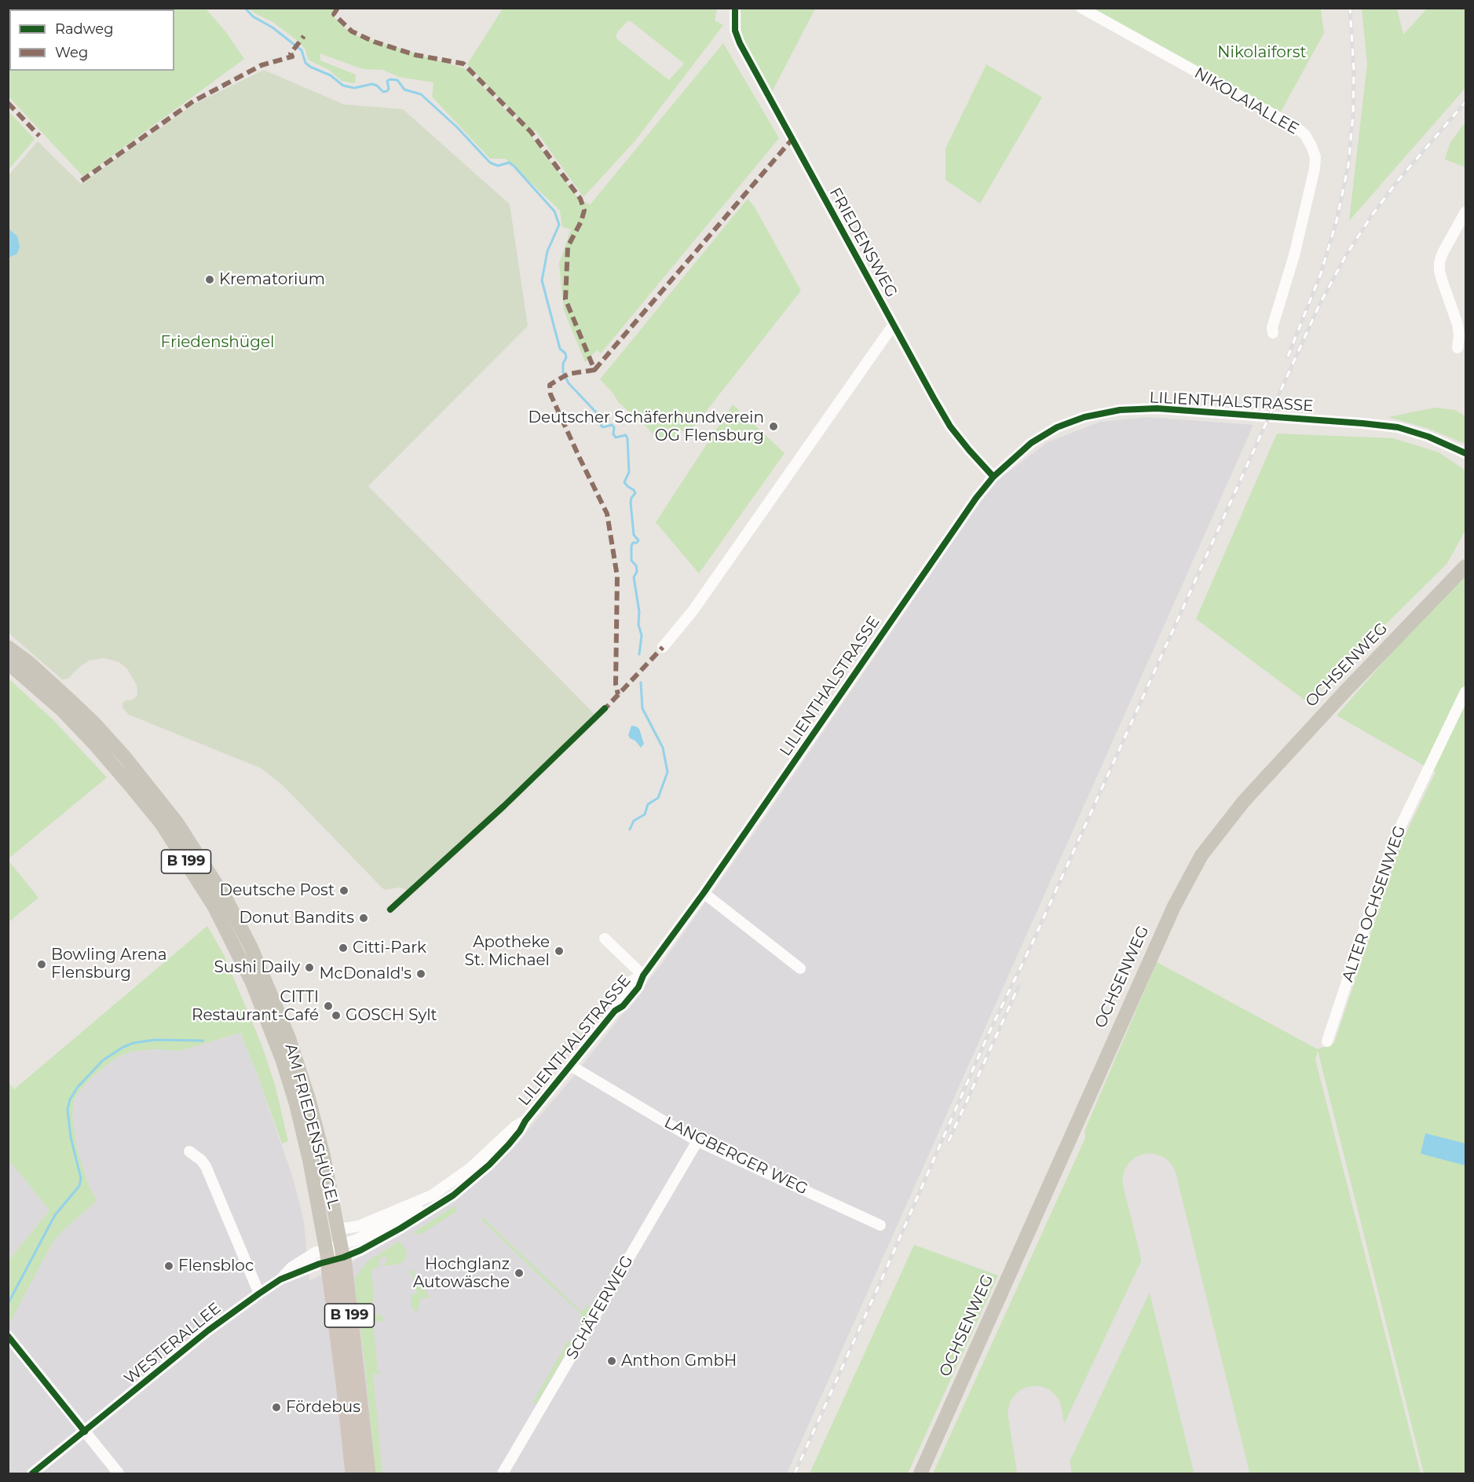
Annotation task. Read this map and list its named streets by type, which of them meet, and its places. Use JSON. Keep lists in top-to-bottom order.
{
  "streets": {
    "highway": ["B 199", "AM FRIEDENSHÜGEL"],
    "main road": ["OCHSENWEG"],
    "street": [
      "NIKOLAIALLEE",
      "FRIEDENSWEG",
      "LILIENTHALSTRASSE",
      "ALTER OCHSENWEG",
      "LANGBERGER WEG",
      "SCHÄFERWEG",
      "WESTERALLEE"
    ]
  },
  "crossings": [
    ["FRIEDENSWEG", "LILIENTHALSTRASSE"],
    ["LILIENTHALSTRASSE", "AM FRIEDENSHÜGEL"],
    ["LILIENTHALSTRASSE", "LANGBERGER WEG"],
    ["LILIENTHALSTRASSE", "WESTERALLEE"],
    ["AM FRIEDENSHÜGEL", "WESTERALLEE"],
    ["LANGBERGER WEG", "SCHÄFERWEG"]
  ],
  "parks": ["Nikolaiforst", "Friedenshügel"],
  "places": [
    "Krematorium",
    "Deutscher Schäferhundverein OG Flensburg",
    "Deutsche Post",
    "Donut Bandits",
    "Citti-Park",
    "Apotheke St. Michael",
    "Bowling Arena Flensburg",
    "Sushi Daily",
    "McDonald's",
    "CITTI Restaurant-Café",
    "GOSCH Sylt",
    "Flensbloc",
    "Hochglanz Autowäsche",
    "Anthon GmbH",
    "Fördebus"
  ],
  "legend": ["Radweg", "Weg"]
}
